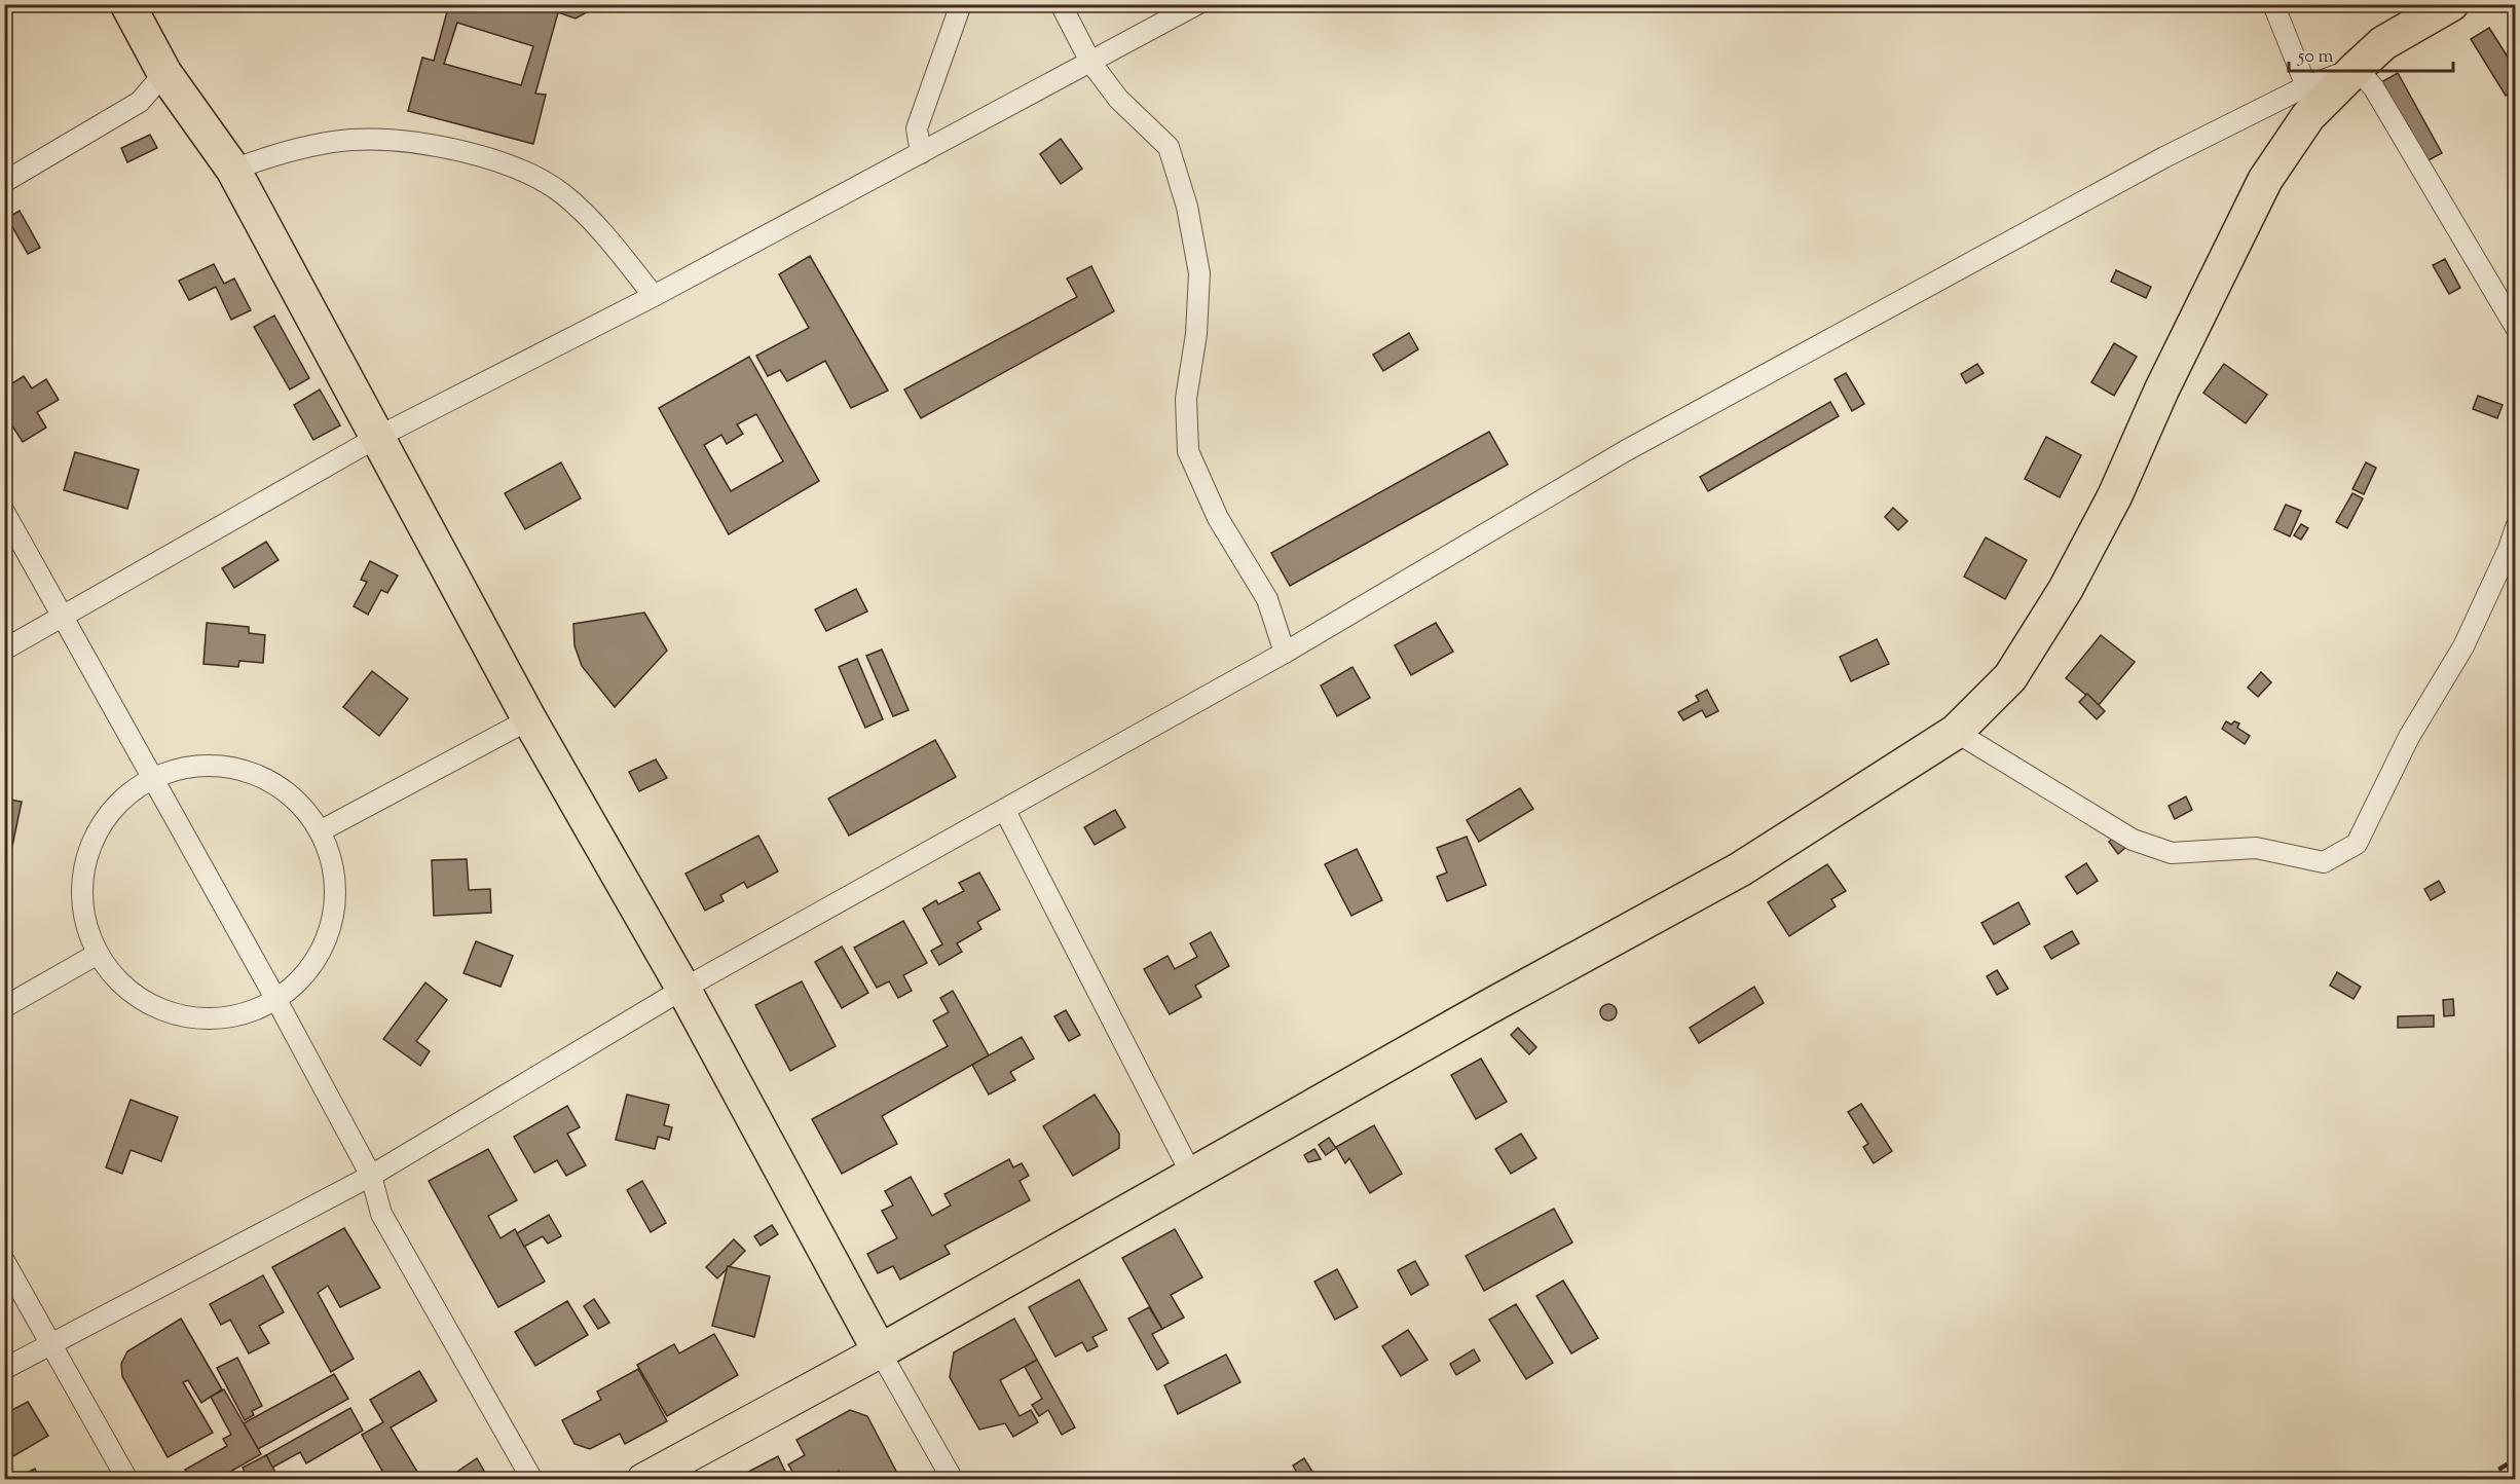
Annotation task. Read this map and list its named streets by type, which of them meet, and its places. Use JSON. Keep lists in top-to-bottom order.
{
  "scale_bar": "50 m"
}
